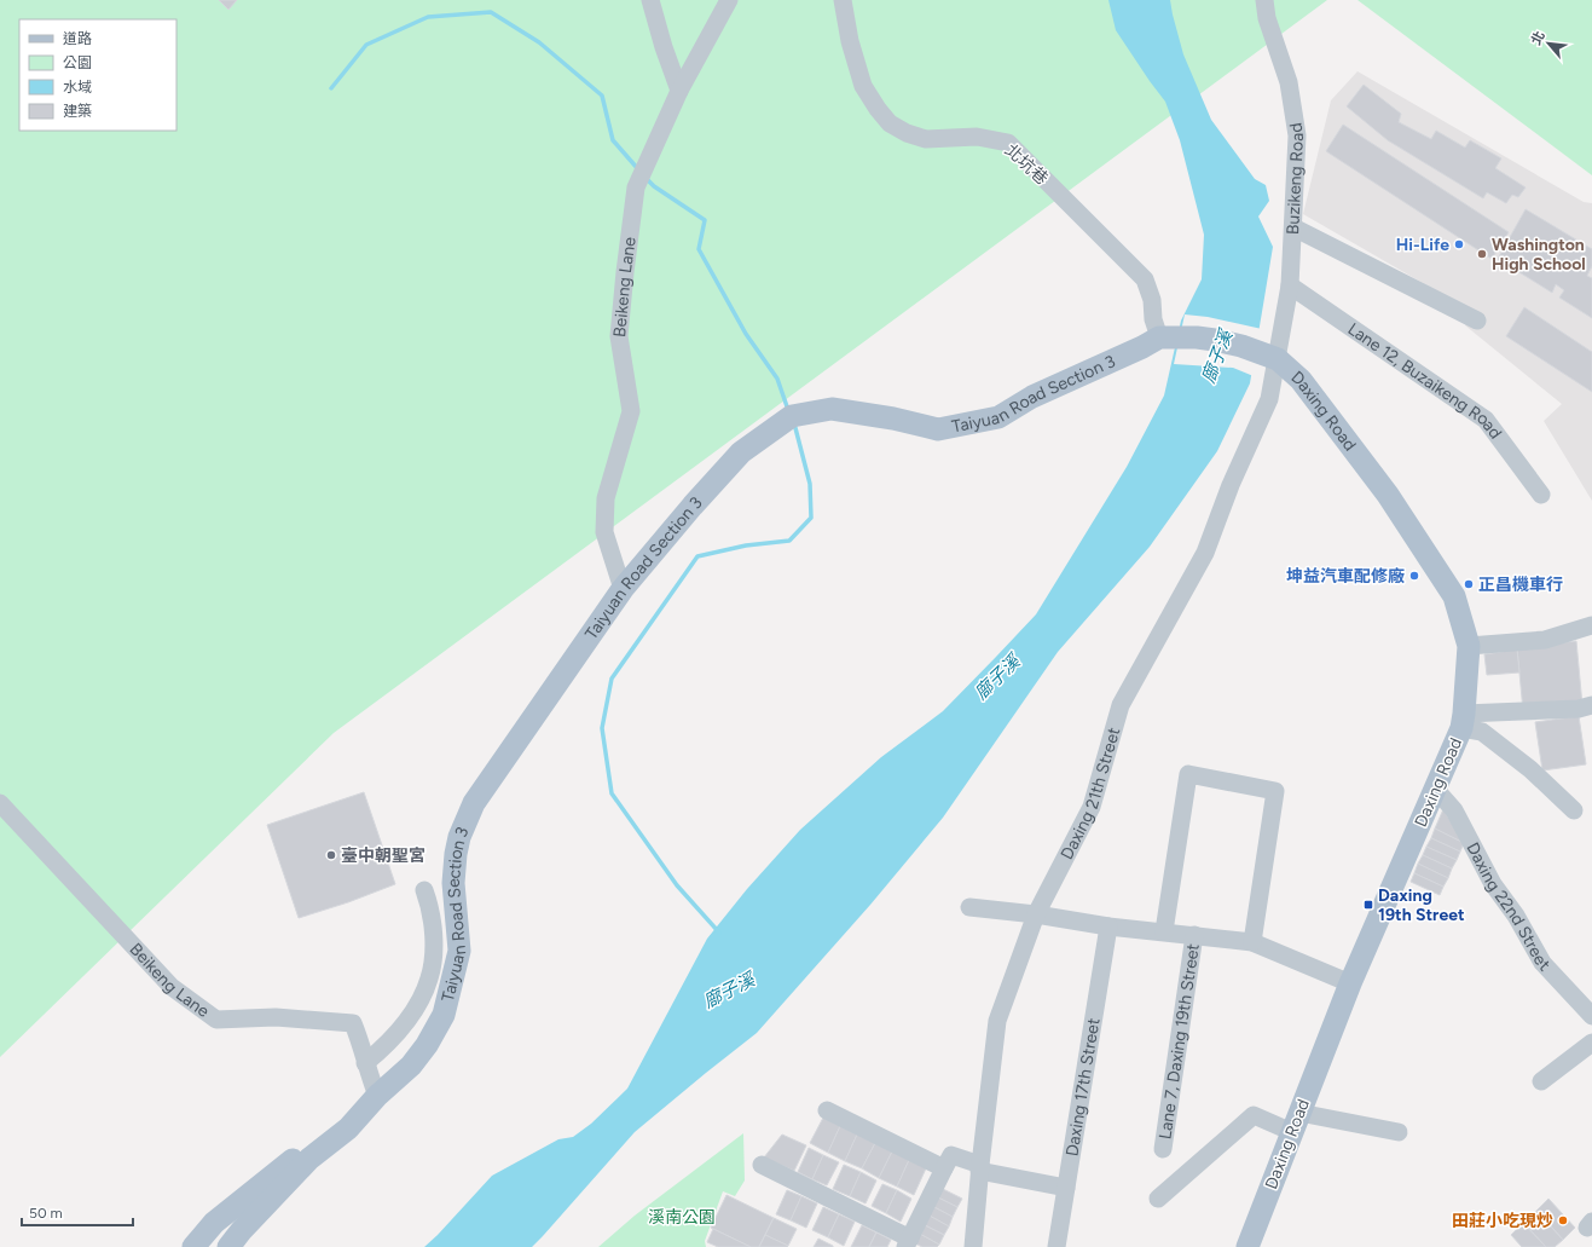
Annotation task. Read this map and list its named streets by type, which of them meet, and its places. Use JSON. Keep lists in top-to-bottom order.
{
  "streets": {
    "main road": ["Taiyuan Road Section 3", "Daxing Road"],
    "street": [
      "北坑巷",
      "Buzikeng Road",
      "Beikeng Lane",
      "Lane 12, Buzaikeng Road",
      "Daxing 21th Street",
      "Daxing 22nd Street",
      "Lane 7, Daxing 19th Street",
      "Daxing 17th Street"
    ]
  },
  "crossings": [
    ["北坑巷", "Taiyuan Road Section 3"],
    ["北坑巷", "Daxing Road"],
    ["Buzikeng Road", "Lane 12, Buzaikeng Road"],
    ["Buzikeng Road", "Daxing Road"],
    ["Buzikeng Road", "Daxing 21th Street"],
    ["Beikeng Lane", "Taiyuan Road Section 3"],
    ["Taiyuan Road Section 3", "Daxing Road"],
    ["Daxing Road", "Daxing 21th Street"],
    ["Daxing Road", "Daxing 22nd Street"]
  ],
  "water": ["廍子溪"],
  "parks": ["溪南公園"],
  "places": {
    "other": [
      "Hi-Life",
      "Washington High School",
      "坤益汽車配修廠",
      "正昌機車行",
      "臺中朝聖宮",
      "田莊小吃現炒"
    ],
    "transit": ["Daxing 19th Street"]
  },
  "legend": [
    "道路",
    "公園",
    "水域",
    "建築"
  ],
  "scale_bar": "50 m",
  "north": "top left"
}
